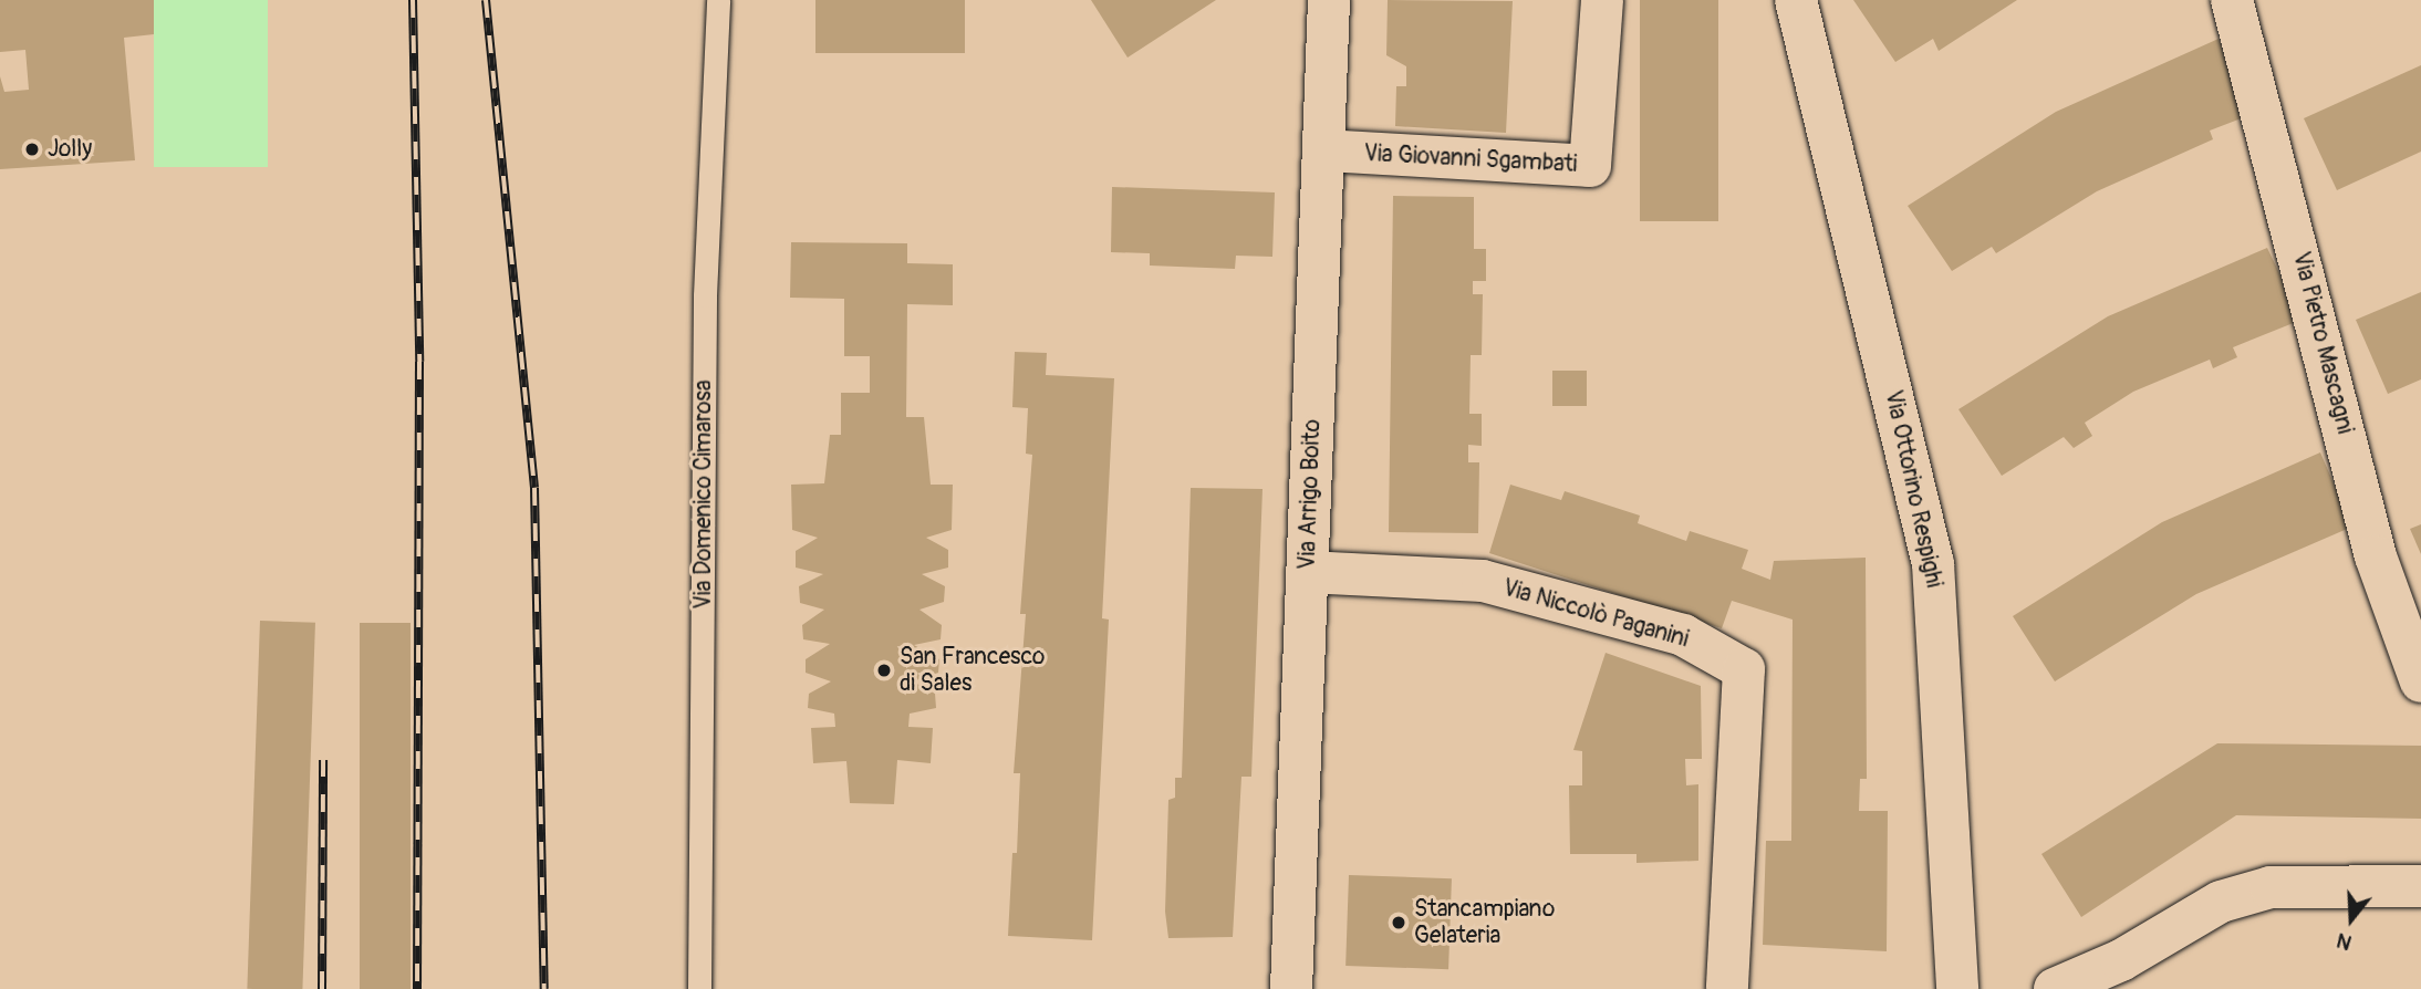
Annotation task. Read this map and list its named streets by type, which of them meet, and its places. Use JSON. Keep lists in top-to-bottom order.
{
  "streets": {
    "street": [
      "Via Giovanni Sgambati",
      "Via Pietro Mascagni",
      "Via Ottorino Respighi",
      "Via Arrigo Boito",
      "Via Niccolò Paganini"
    ],
    "lane": ["Via Domenico Cimarosa"]
  },
  "crossings": [
    ["Via Giovanni Sgambati", "Via Arrigo Boito"],
    ["Via Arrigo Boito", "Via Niccolò Paganini"]
  ],
  "places": ["Jolly", "San Francesco di Sales", "Stancampiano Gelateria"],
  "north": "bottom"
}
